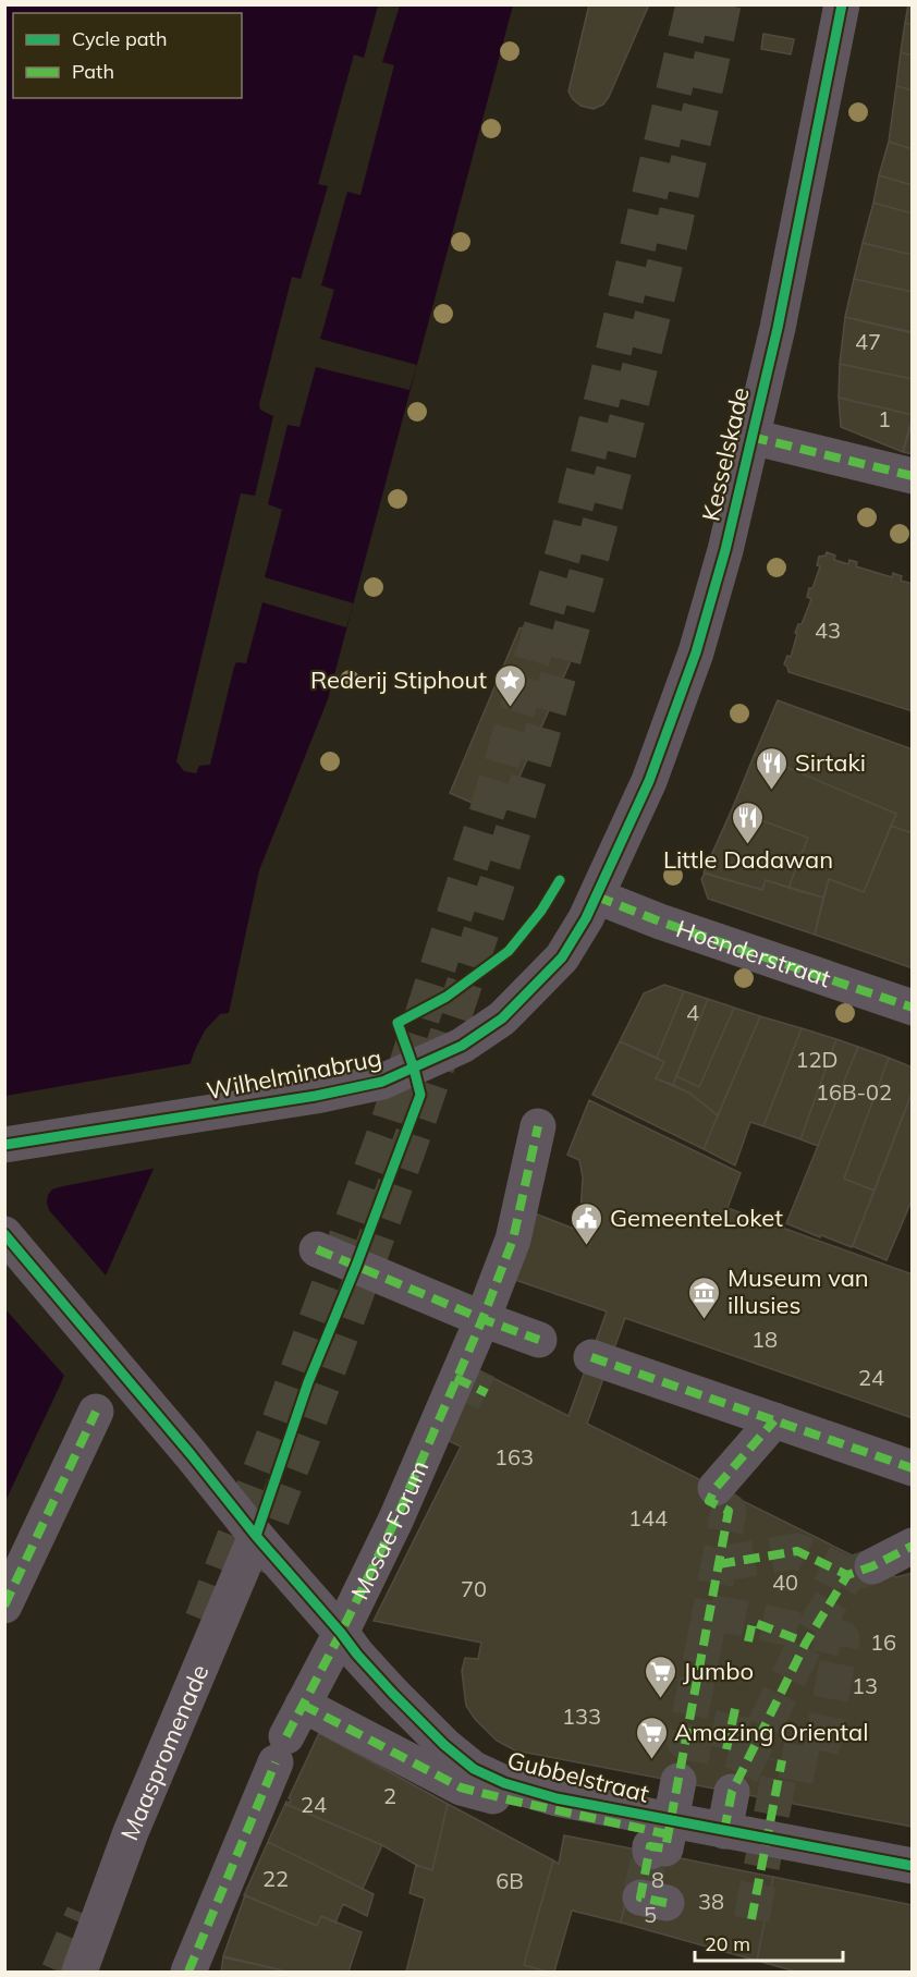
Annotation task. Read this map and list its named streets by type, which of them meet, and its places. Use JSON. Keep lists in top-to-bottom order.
{
  "streets": {
    "street": [
      "Kesselskade",
      "Hoenderstraat",
      "Wilhelminabrug",
      "Mosae Forum",
      "Maaspromenade",
      "Gubbelstraat"
    ]
  },
  "crossings": [
    ["Kesselskade", "Hoenderstraat"],
    ["Kesselskade", "Wilhelminabrug"],
    ["Hoenderstraat", "Wilhelminabrug"],
    ["Mosae Forum", "Gubbelstraat"],
    ["Maaspromenade", "Gubbelstraat"]
  ],
  "places": {
    "place": ["Rederij Stiphout"],
    "restaurant": ["Sirtaki", "Little Dadawan"],
    "public building": ["GemeenteLoket"],
    "museum": ["Museum van illusies"],
    "supermarket": ["Jumbo", "Amazing Oriental"]
  },
  "house_numbers": [
    "47",
    "1",
    "43",
    "4",
    "12D",
    "16B-02",
    "18",
    "24",
    "163",
    "144",
    "40",
    "70",
    "16",
    "13",
    "133",
    "2",
    "24",
    "22",
    "8",
    "6B",
    "38",
    "5"
  ],
  "legend": ["Cycle path", "Path"],
  "scale_bar": "20 m"
}
